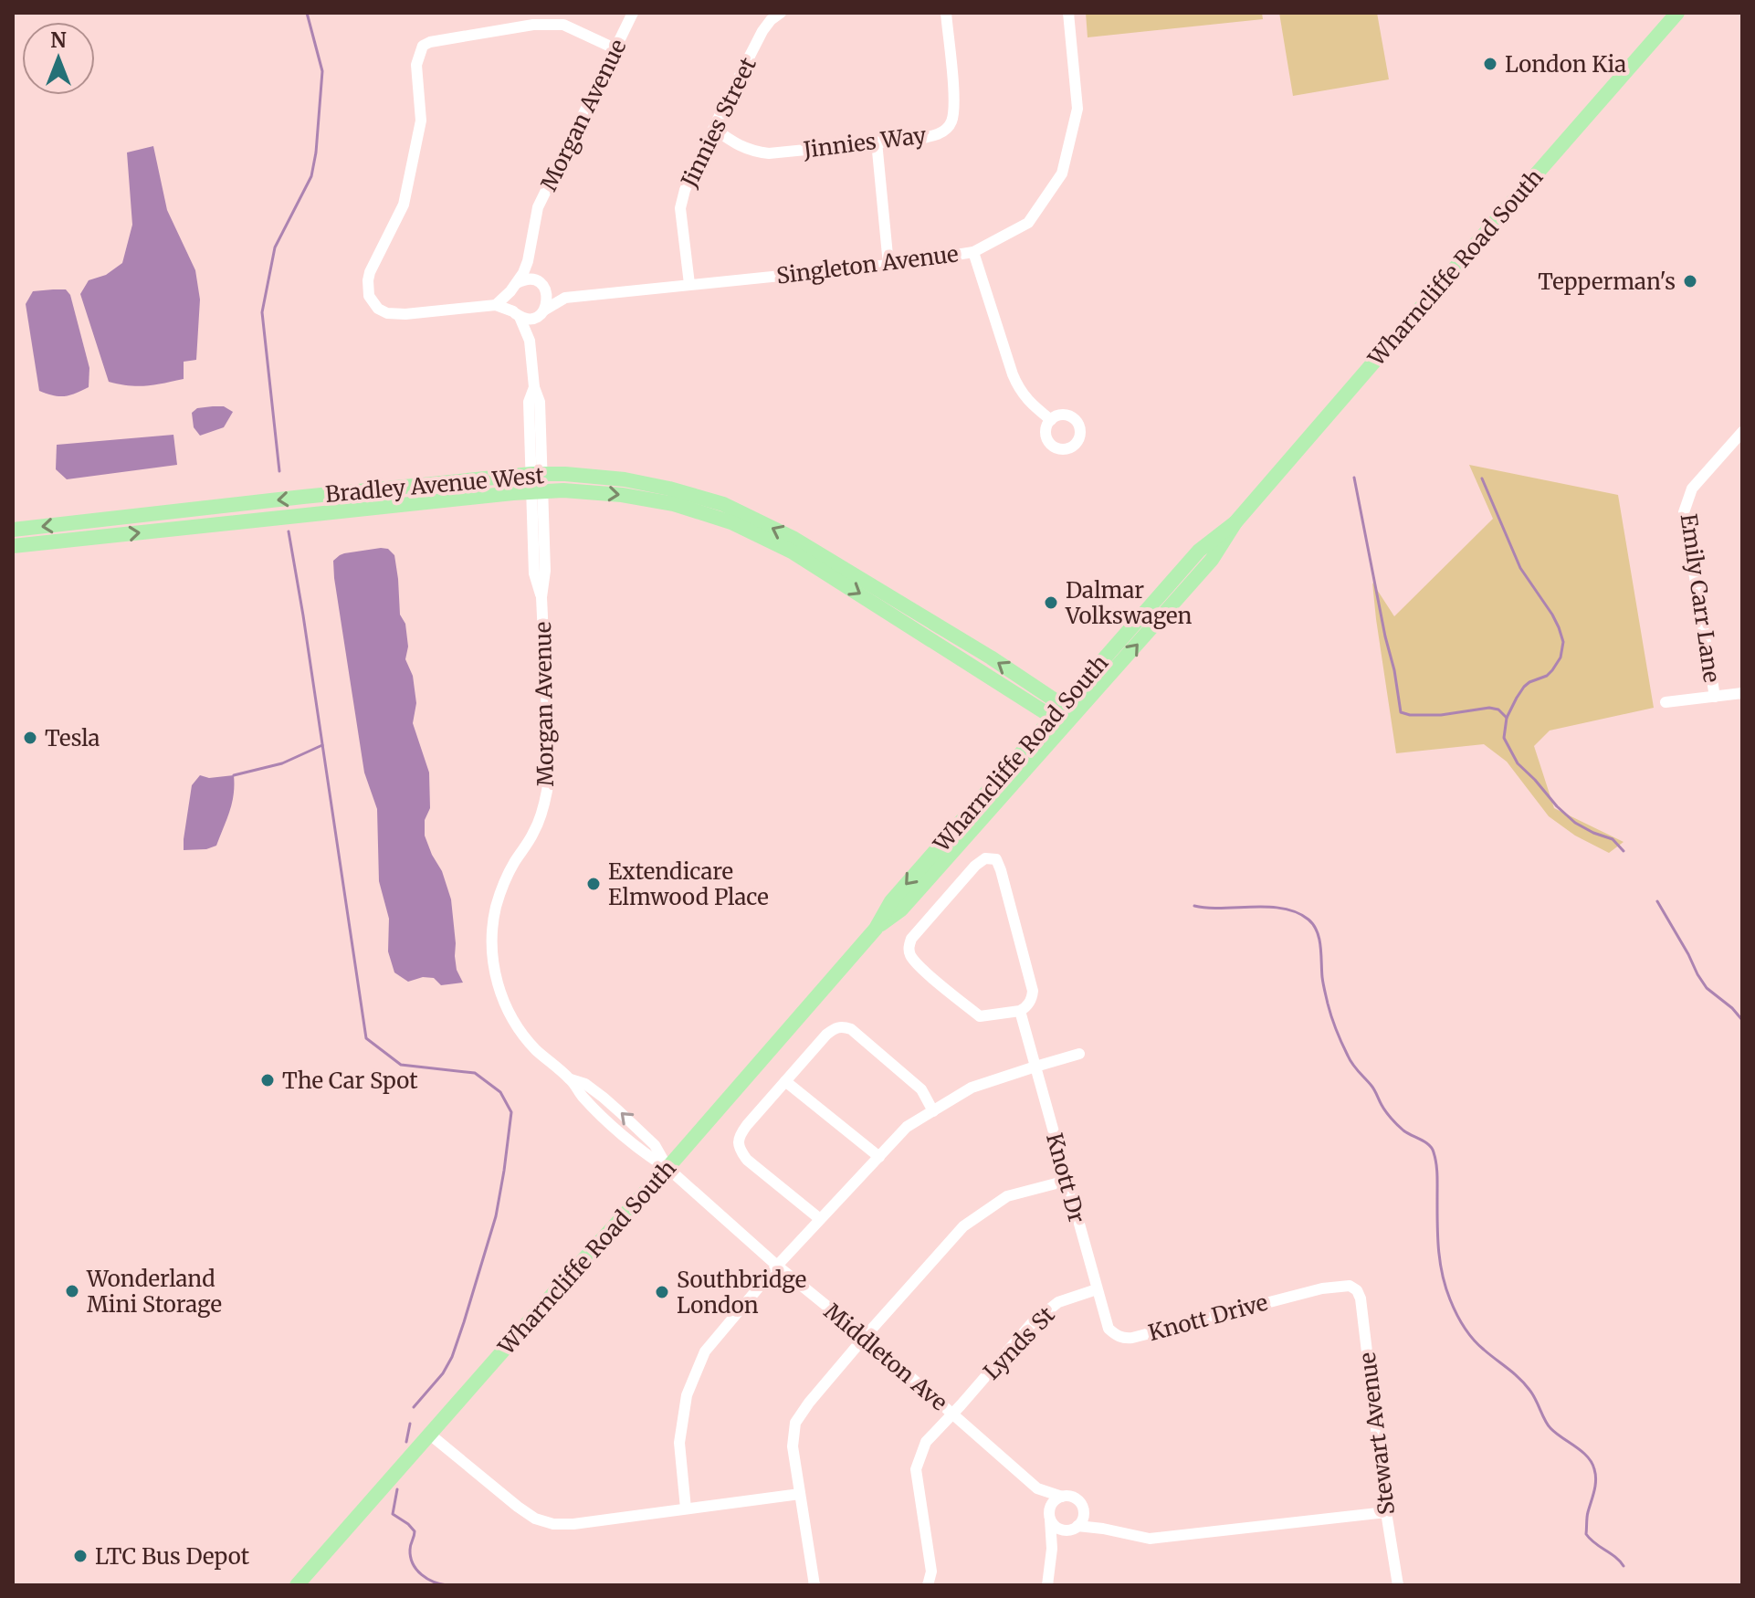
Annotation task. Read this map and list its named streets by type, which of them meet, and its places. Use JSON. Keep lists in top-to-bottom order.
{
  "streets": {
    "main road": ["Wharncliffe Road South", "Bradley Avenue West"],
    "street": [
      "Morgan Avenue",
      "Jinnies Street",
      "Jinnies Way",
      "Singleton Avenue",
      "Emily Carr Lane",
      "Knott Dr",
      "Knott Drive",
      "Lynds St",
      "Middleton Ave",
      "Stewart Avenue"
    ]
  },
  "crossings": [
    ["Morgan Avenue", "Singleton Avenue"],
    ["Morgan Avenue", "Wharncliffe Road South"],
    ["Morgan Avenue", "Bradley Avenue West"],
    ["Morgan Avenue", "Middleton Ave"],
    ["Jinnies Street", "Jinnies Way"],
    ["Jinnies Street", "Singleton Avenue"],
    ["Wharncliffe Road South", "Bradley Avenue West"],
    ["Wharncliffe Road South", "Middleton Ave"],
    ["Knott Dr", "Knott Drive"],
    ["Knott Dr", "Lynds St"],
    ["Knott Drive", "Lynds St"],
    ["Knott Drive", "Stewart Avenue"],
    ["Lynds St", "Middleton Ave"]
  ],
  "places": [
    "London Kia",
    "Tepperman's",
    "Dalmar Volkswagen",
    "Tesla",
    "Extendicare Elmwood Place",
    "The Car Spot",
    "Wonderland Mini Storage",
    "Southbridge London",
    "LTC Bus Depot"
  ],
  "north": "top"
}
